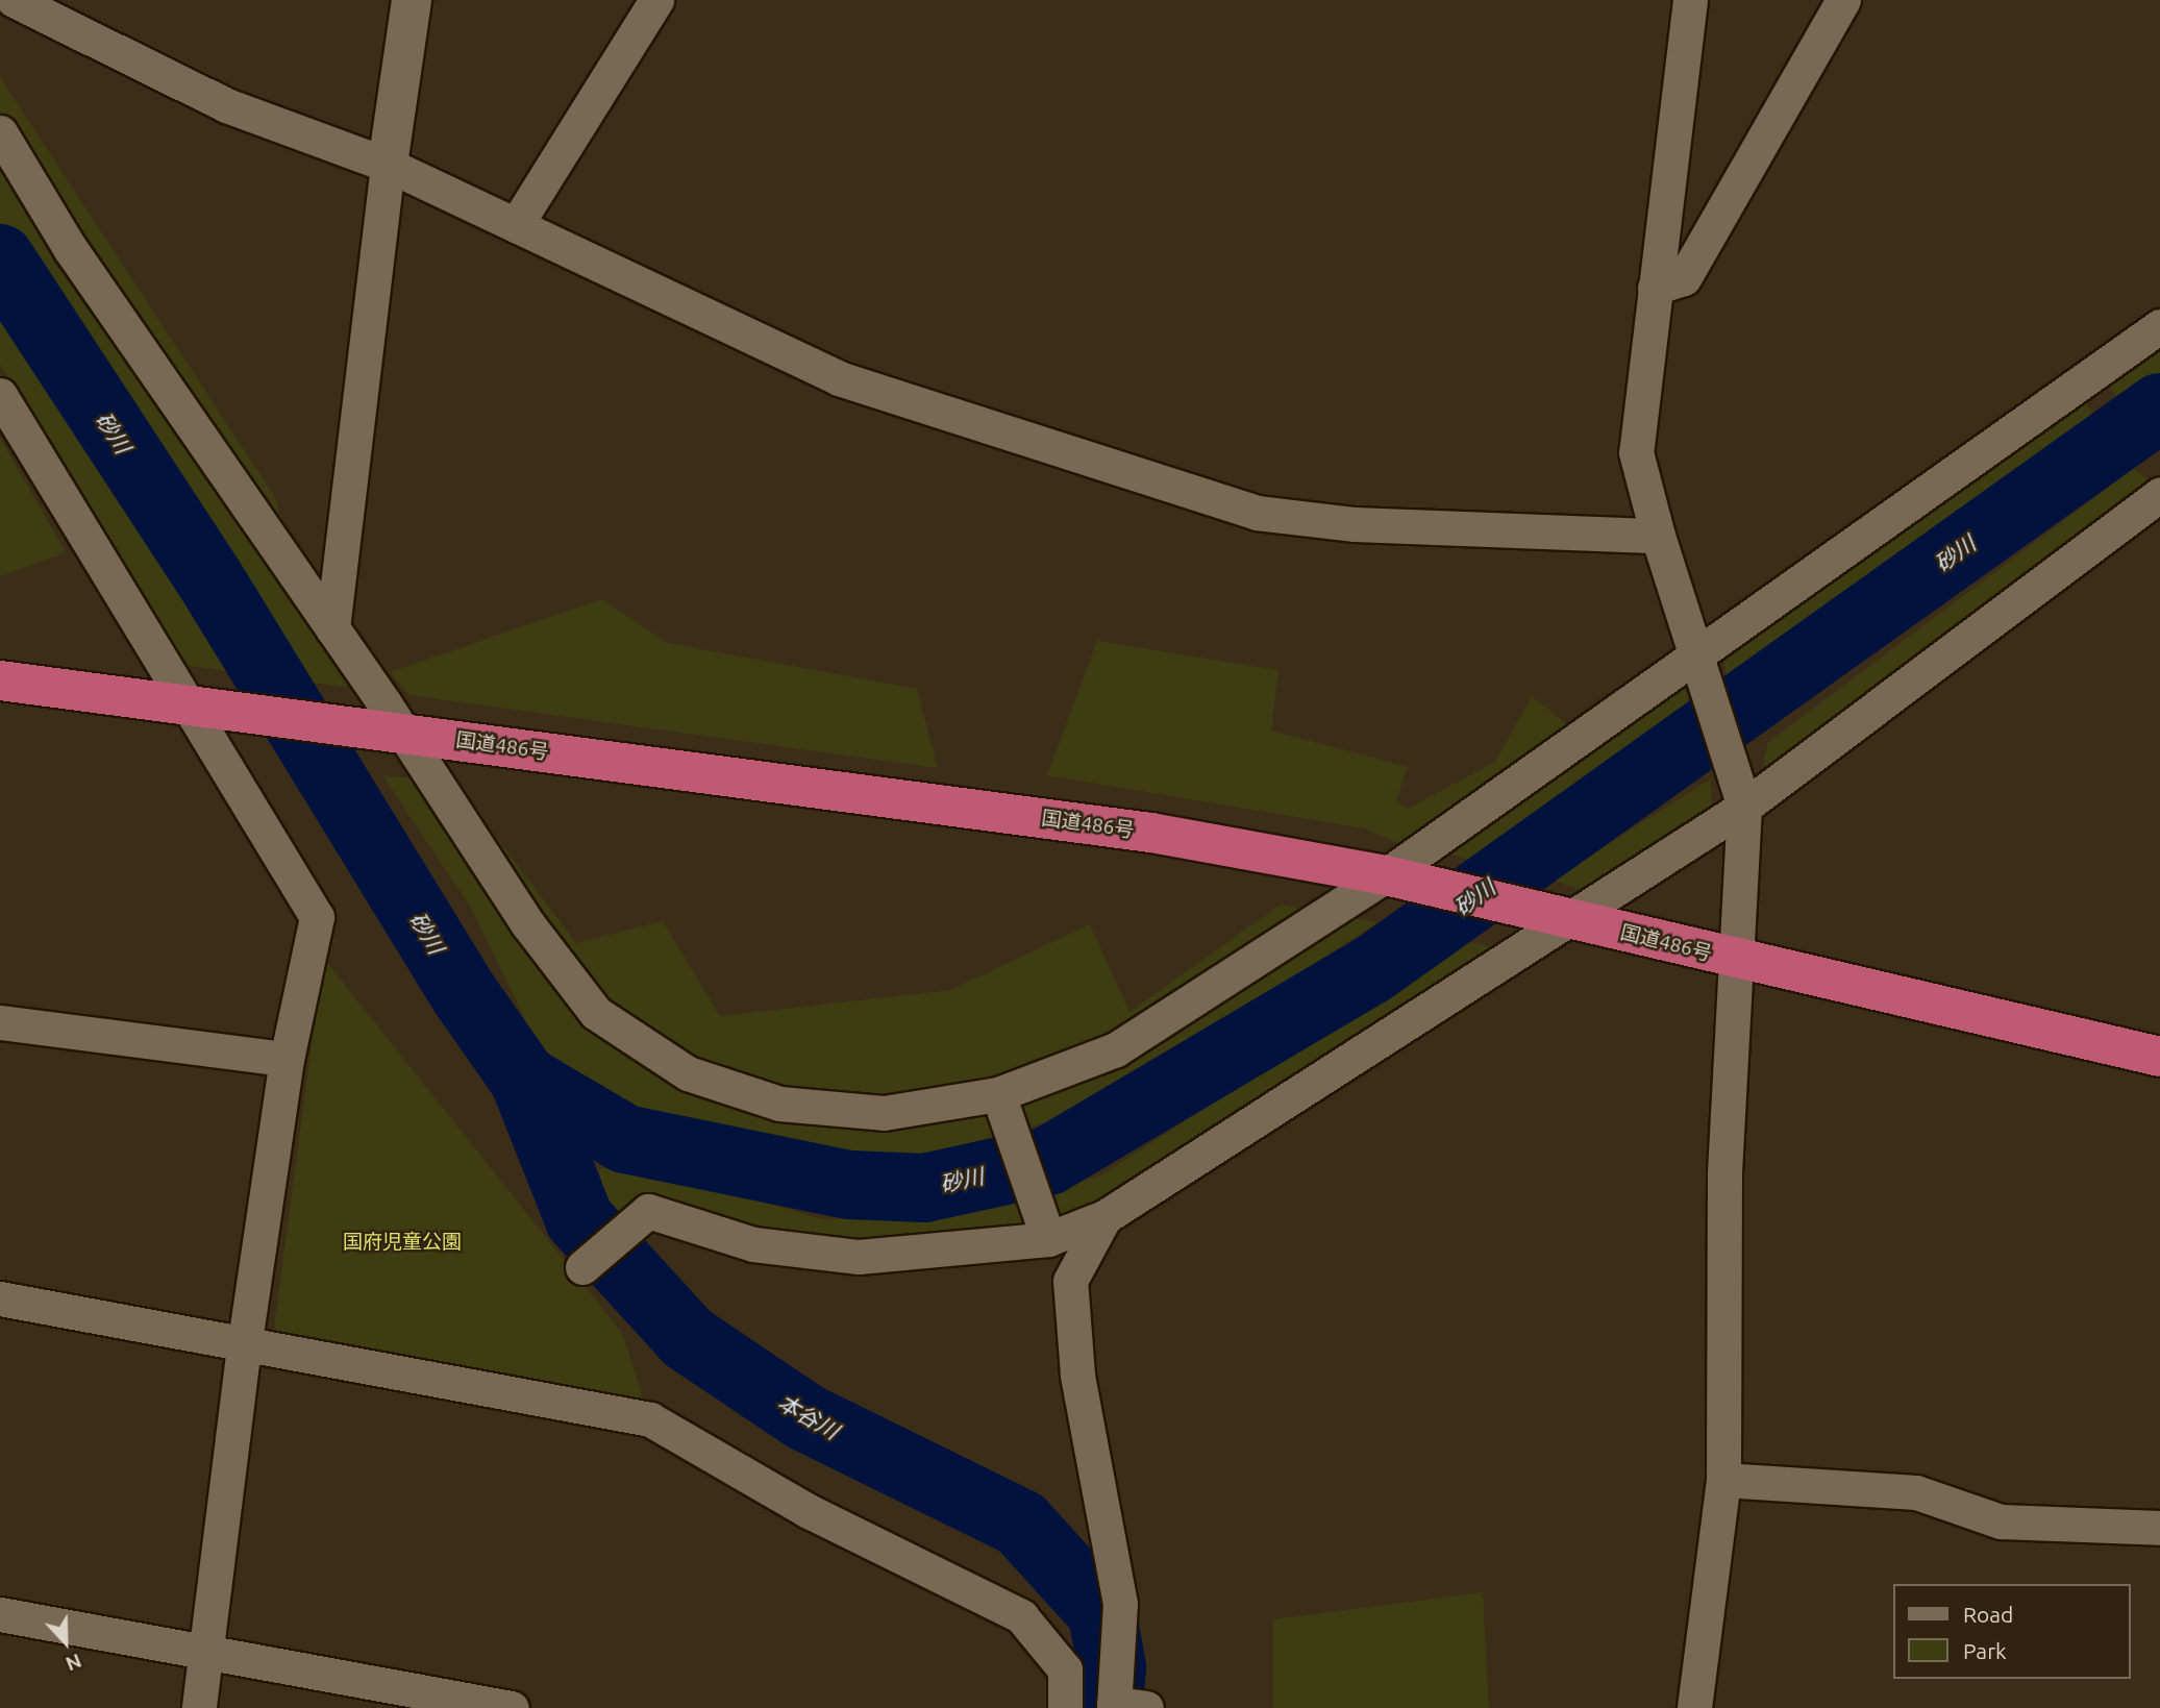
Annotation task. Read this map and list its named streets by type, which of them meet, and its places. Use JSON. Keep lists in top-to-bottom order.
{
  "streets": {
    "highway": ["国道486号"]
  },
  "water": ["砂川", "本谷川"],
  "parks": ["国府児童公園"],
  "legend": ["Road", "Park"],
  "north": "bottom"
}
